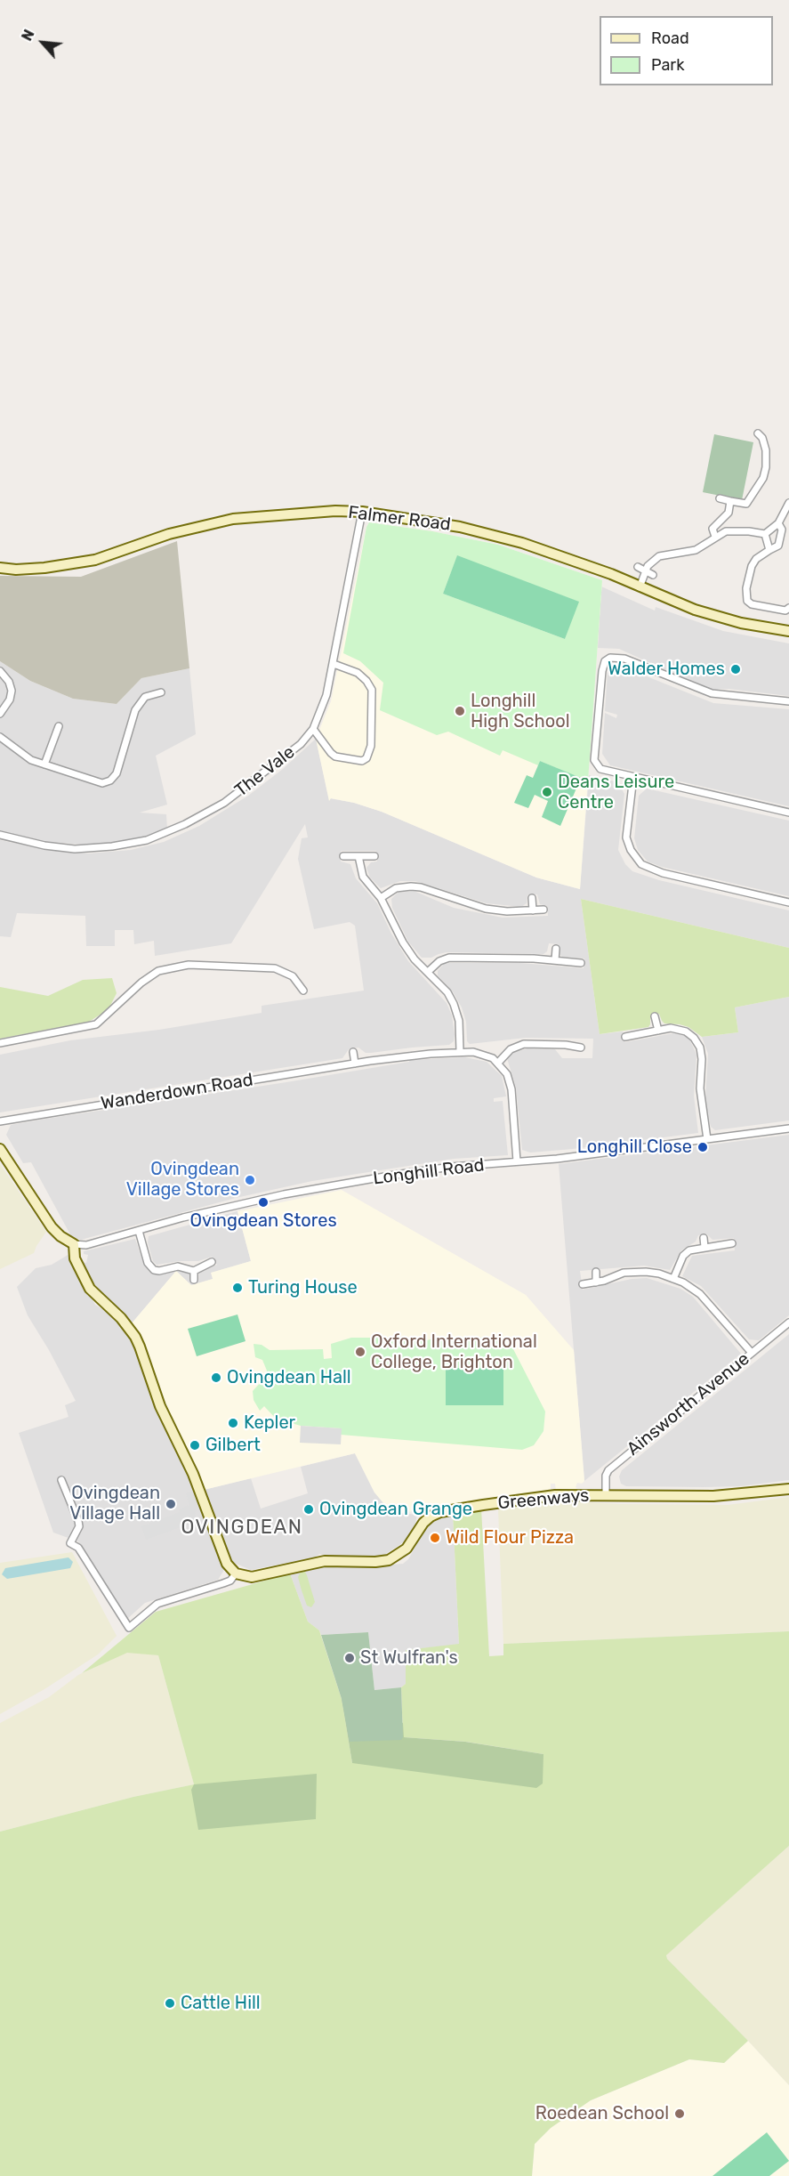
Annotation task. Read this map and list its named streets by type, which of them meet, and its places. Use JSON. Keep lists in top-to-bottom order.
{
  "streets": {
    "street": [
      "Falmer Road",
      "The Vale",
      "Wanderdown Road",
      "Longhill Road",
      "Ainsworth Avenue",
      "Greenways"
    ]
  },
  "crossings": [
    ["Falmer Road", "The Vale"],
    ["Ainsworth Avenue", "Greenways"]
  ],
  "districts": ["OVINGDEAN"],
  "places": [
    "Walder Homes",
    "Longhill High School",
    "Deans Leisure Centre",
    "Longhill Close",
    "Ovingdean Village Stores",
    "Ovingdean Stores",
    "Turing House",
    "Oxford International College, Brighton",
    "Ovingdean Hall",
    "Kepler",
    "Gilbert",
    "Ovingdean Village Hall",
    "Ovingdean Grange",
    "Wild Flour Pizza",
    "St Wulfran's",
    "Cattle Hill",
    "Roedean School"
  ],
  "legend": ["Road", "Park"],
  "north": "top left"
}
